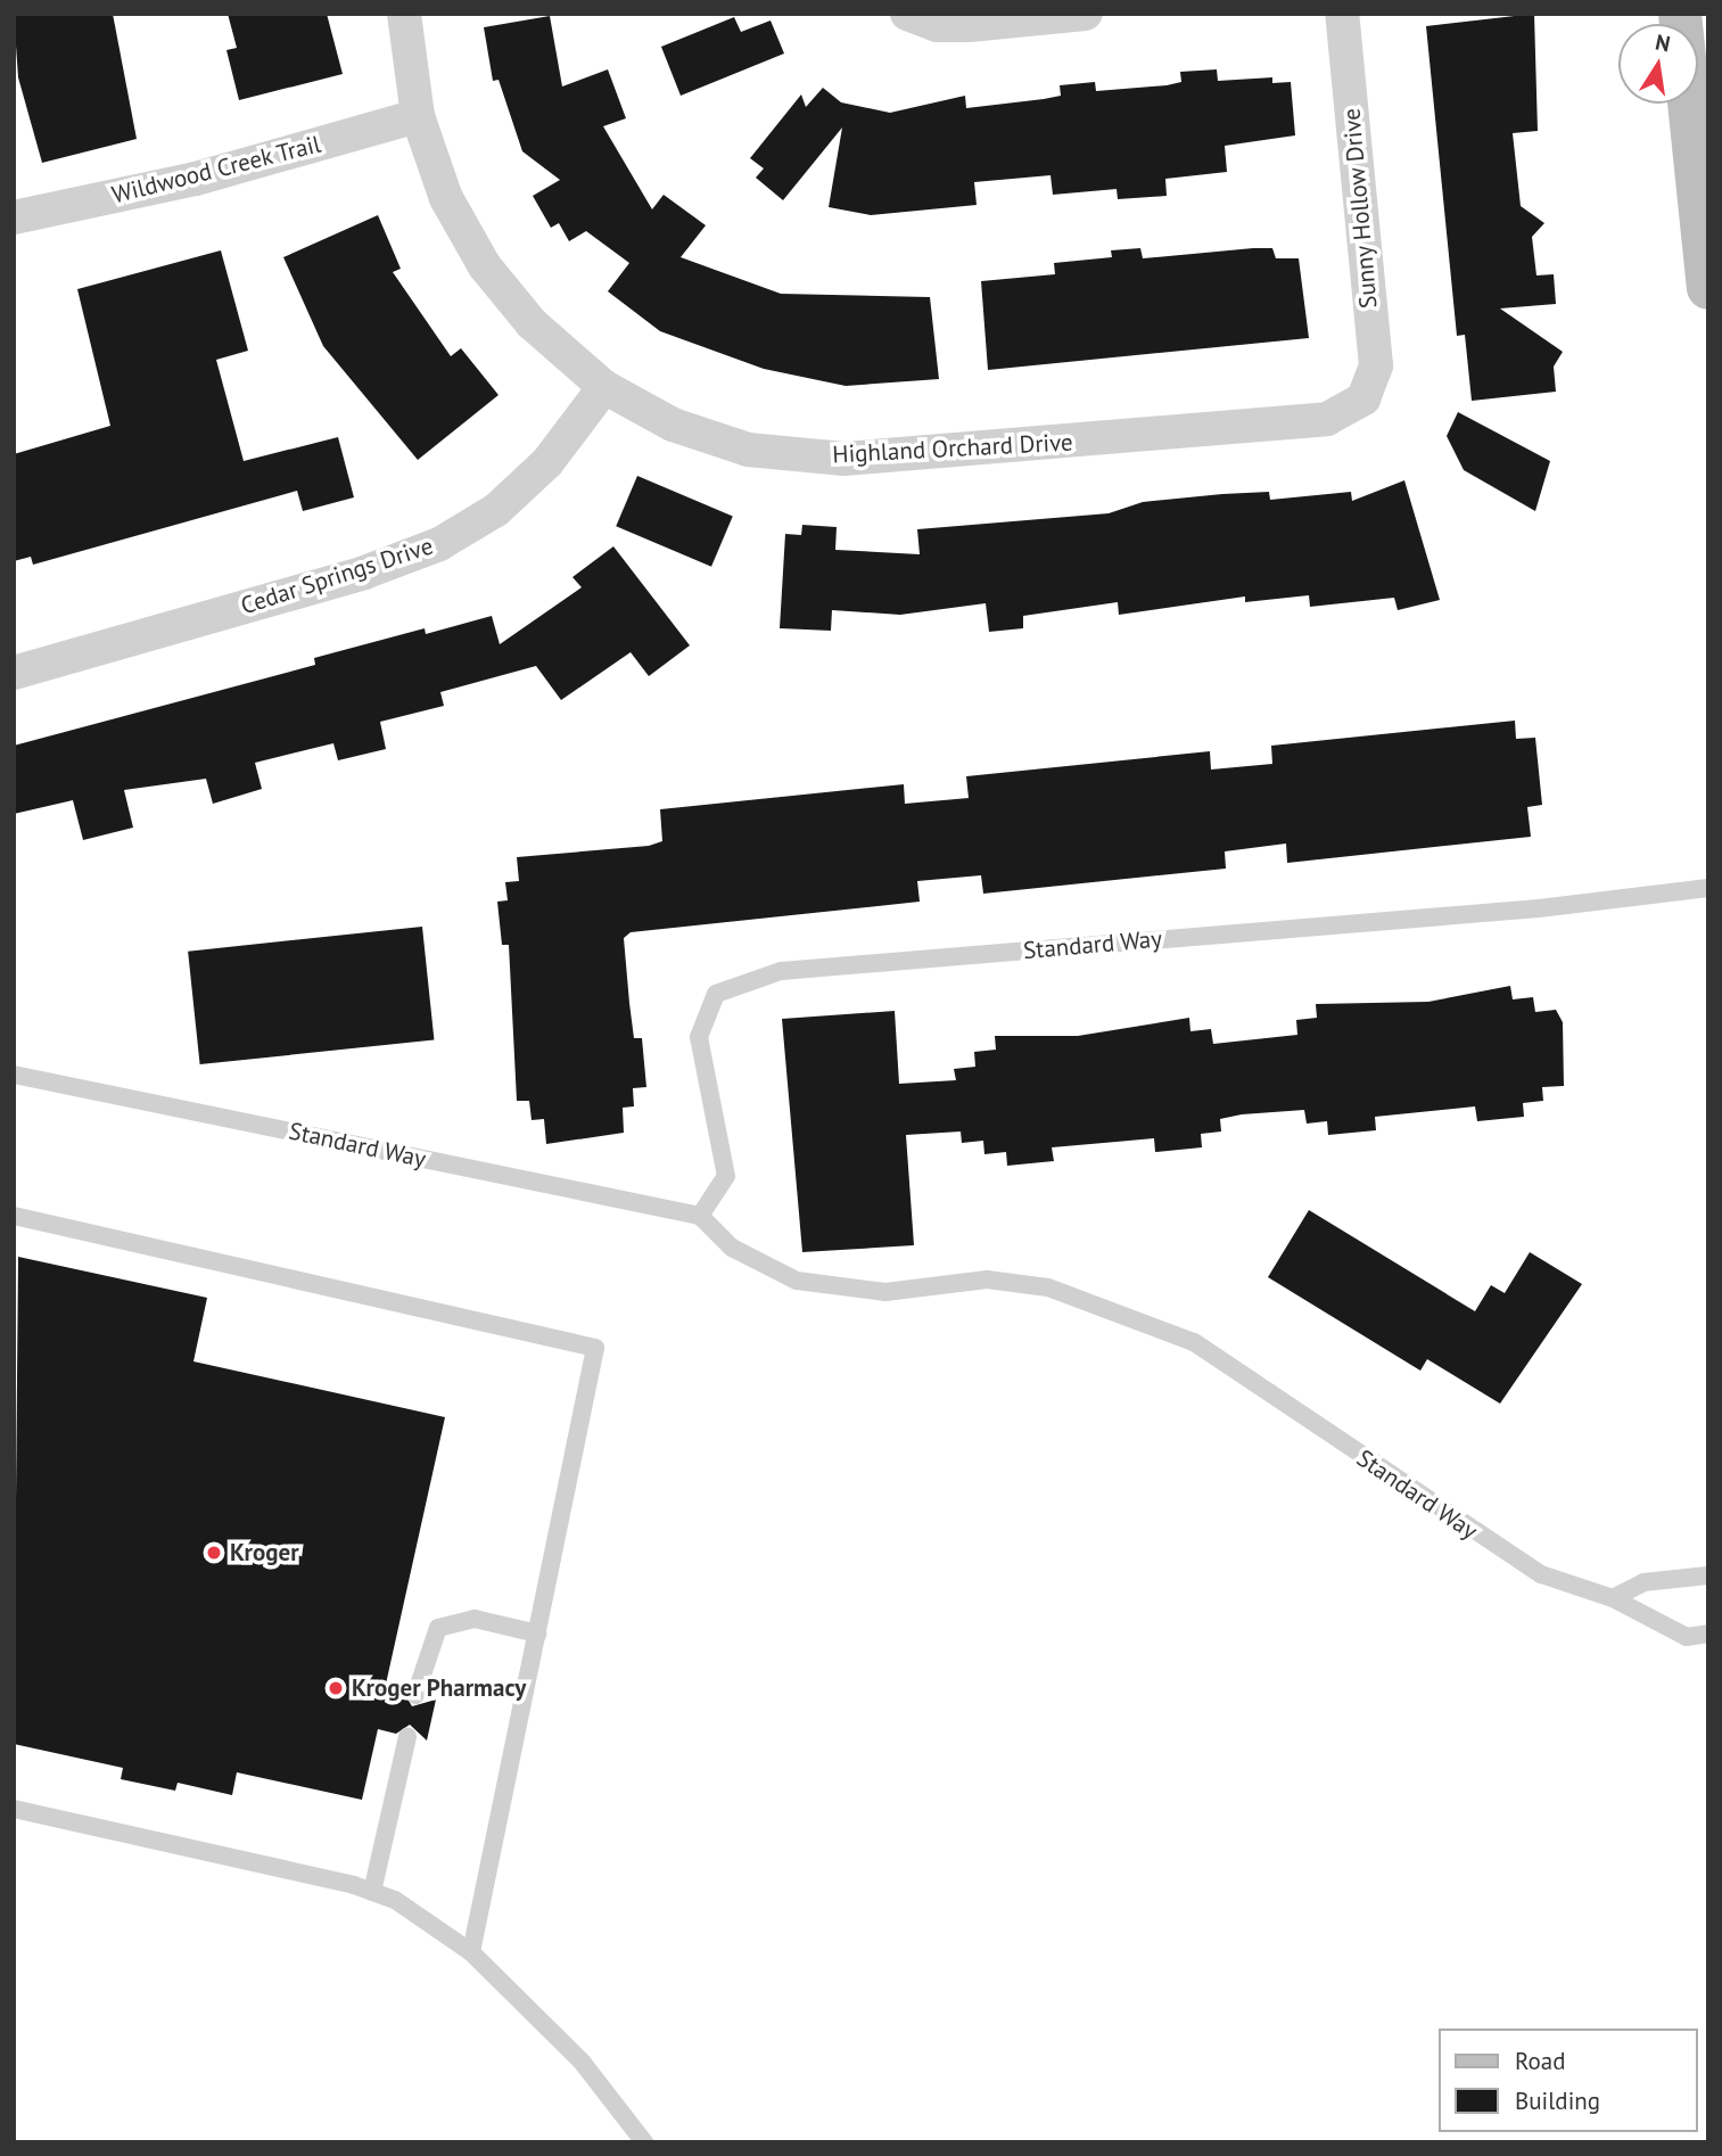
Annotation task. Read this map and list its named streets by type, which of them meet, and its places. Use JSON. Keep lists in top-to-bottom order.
{
  "streets": {
    "street": [
      "Wildwood Creek Trail",
      "Sunny Hollow Drive",
      "Highland Orchard Drive",
      "Cedar Springs Drive"
    ],
    "lane": ["Standard Way"]
  },
  "crossings": [
    ["Wildwood Creek Trail", "Highland Orchard Drive"],
    ["Sunny Hollow Drive", "Highland Orchard Drive"],
    ["Highland Orchard Drive", "Cedar Springs Drive"]
  ],
  "places": ["Kroger", "Kroger Pharmacy"],
  "legend": ["Road", "Building"],
  "north": "top"
}
